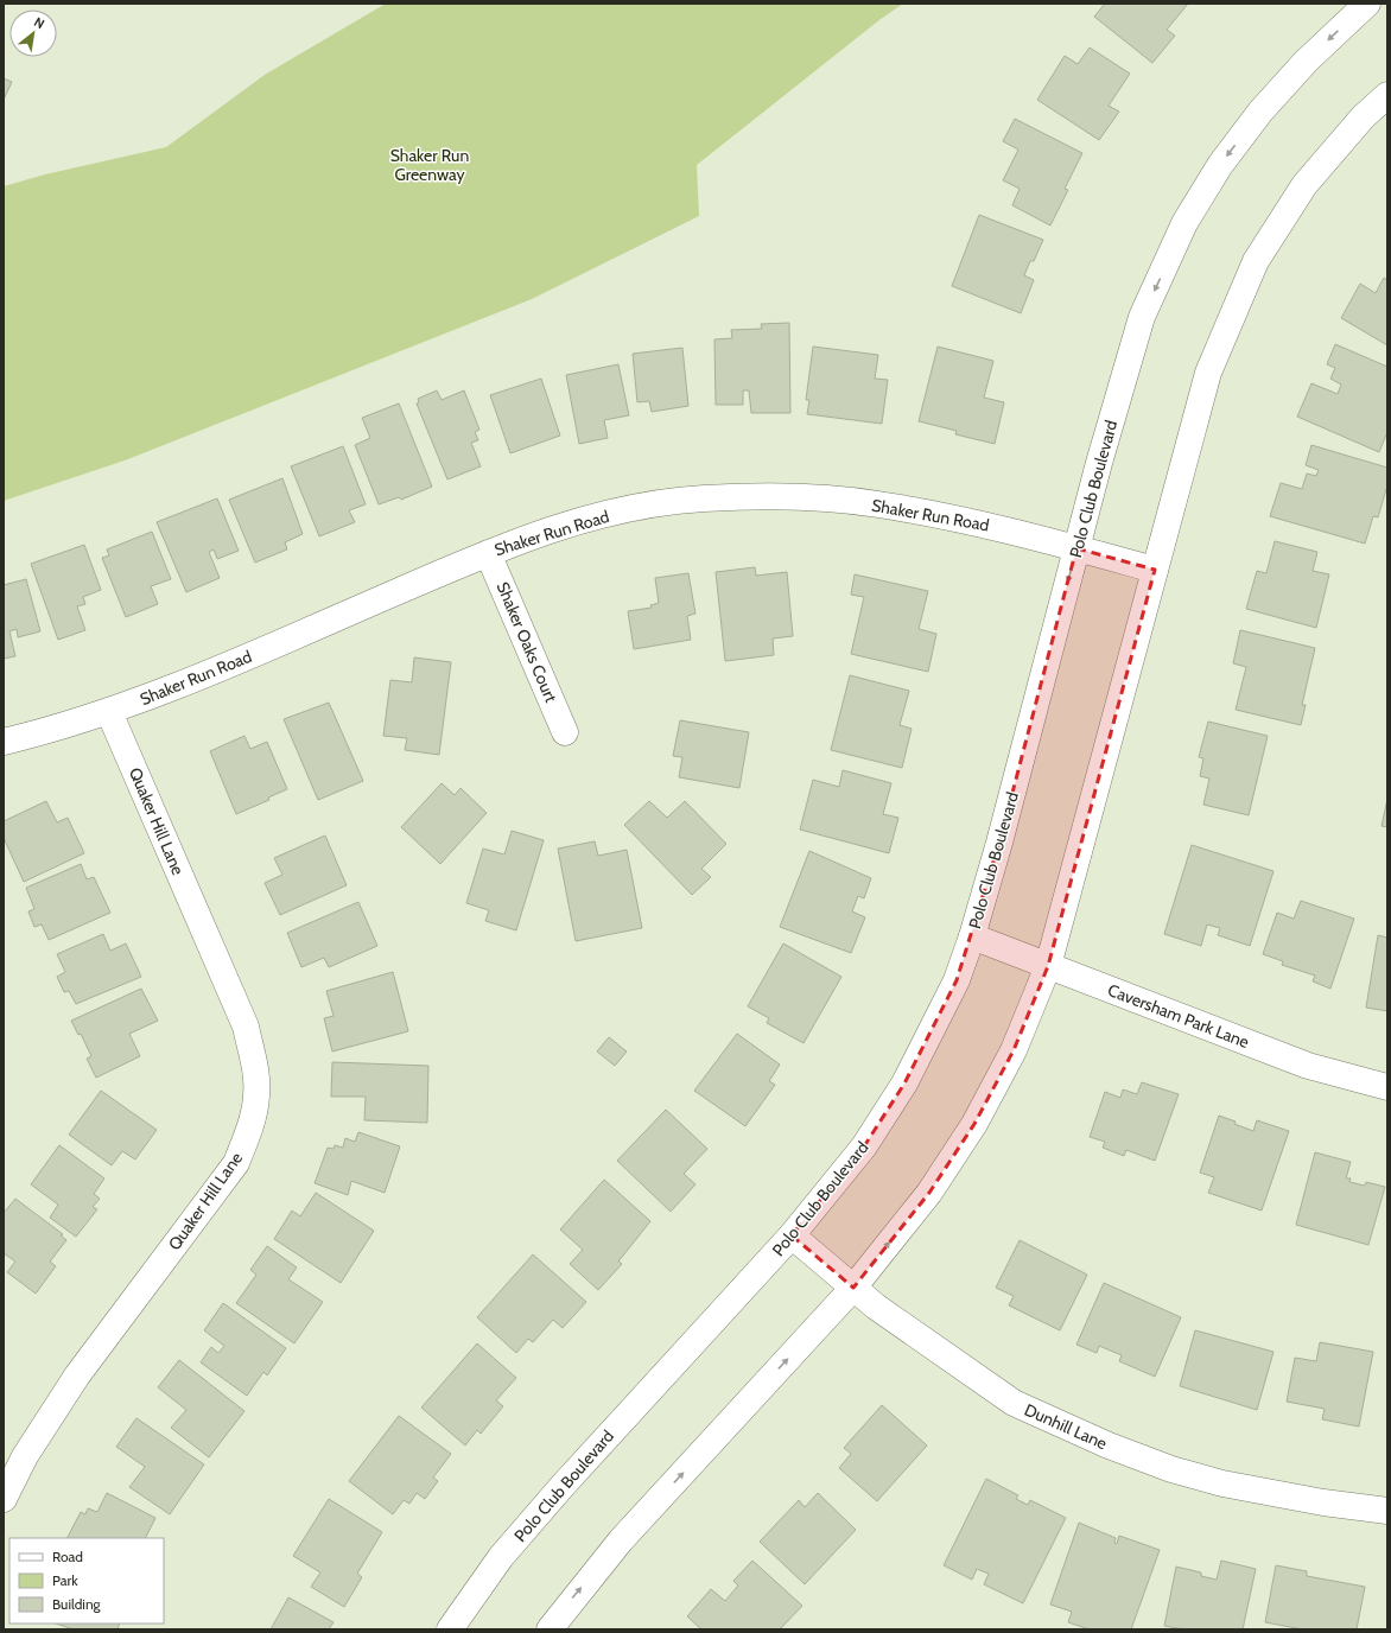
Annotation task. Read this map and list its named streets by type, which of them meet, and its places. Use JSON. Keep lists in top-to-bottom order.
{
  "streets": {
    "street": [
      "Polo Club Boulevard",
      "Shaker Run Road",
      "Shaker Oaks Court",
      "Quaker Hill Lane",
      "Caversham Park Lane",
      "Dunhill Lane"
    ]
  },
  "crossings": [
    ["Polo Club Boulevard", "Shaker Run Road"],
    ["Polo Club Boulevard", "Caversham Park Lane"],
    ["Polo Club Boulevard", "Dunhill Lane"],
    ["Shaker Run Road", "Shaker Oaks Court"],
    ["Shaker Run Road", "Quaker Hill Lane"]
  ],
  "parks": ["Shaker Run Greenway"],
  "legend": ["Road", "Park", "Building"],
  "north": "top right"
}
